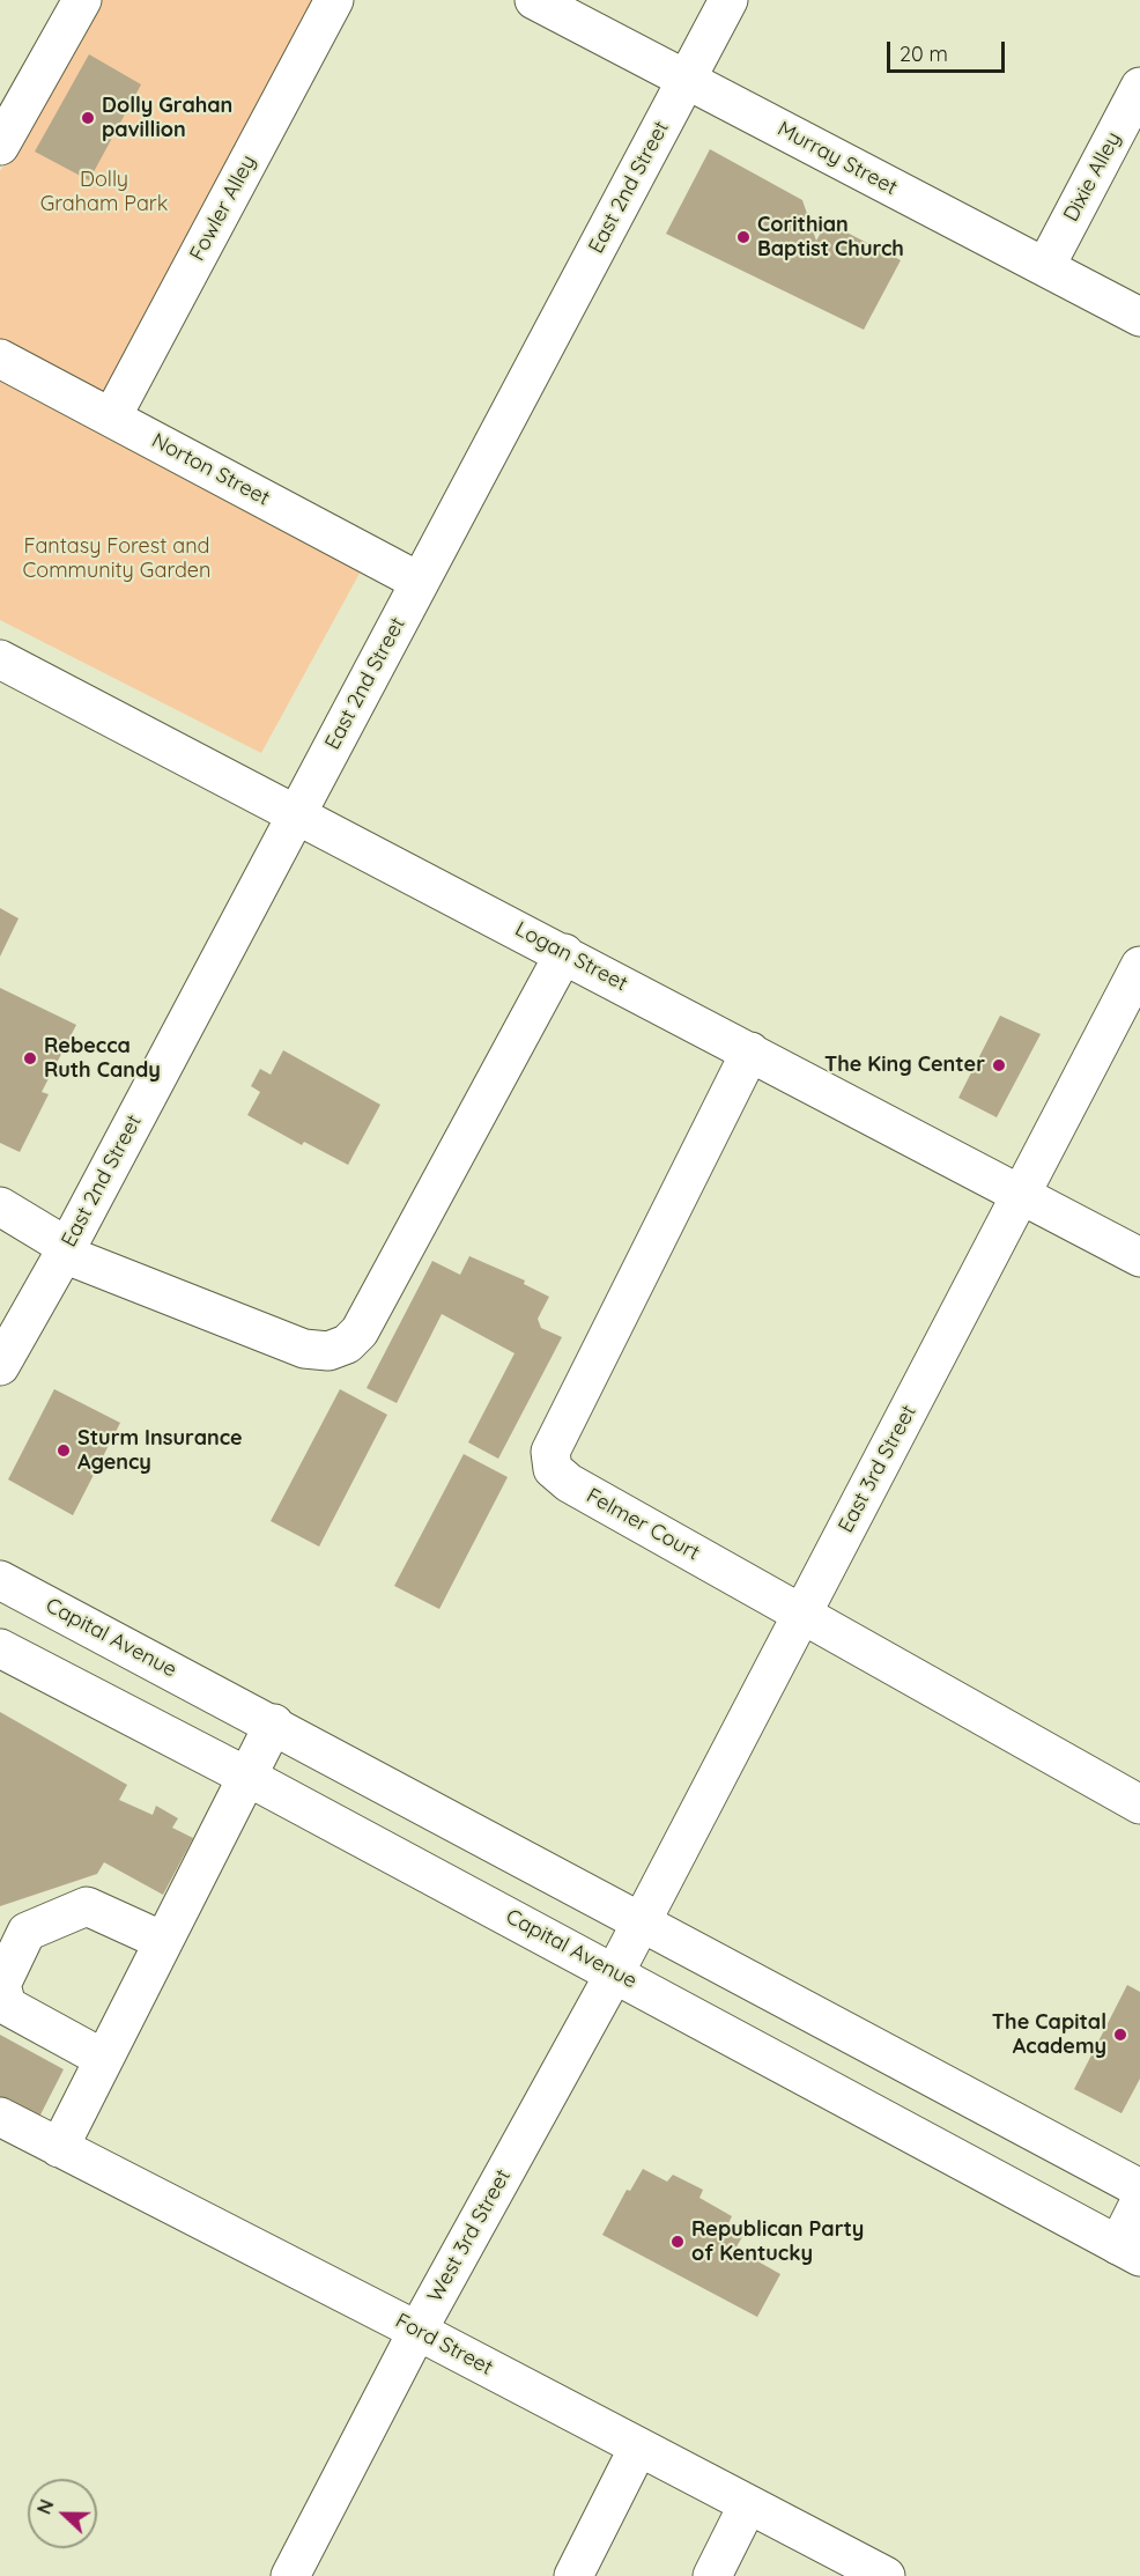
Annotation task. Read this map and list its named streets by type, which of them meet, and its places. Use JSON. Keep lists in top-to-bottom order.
{
  "streets": {
    "street": [
      "Murray Street",
      "Dixie Alley",
      "East 2nd Street",
      "Fowler Alley",
      "Norton Street",
      "Logan Street",
      "East 3rd Street",
      "Felmer Court",
      "Capital Avenue",
      "West 3rd Street",
      "Ford Street"
    ]
  },
  "crossings": [
    ["Murray Street", "Dixie Alley"],
    ["Murray Street", "East 2nd Street"],
    ["East 2nd Street", "Norton Street"],
    ["East 2nd Street", "Logan Street"],
    ["Fowler Alley", "Norton Street"],
    ["Logan Street", "East 3rd Street"],
    ["Logan Street", "Felmer Court"],
    ["East 3rd Street", "Felmer Court"],
    ["East 3rd Street", "Capital Avenue"],
    ["East 3rd Street", "West 3rd Street"],
    ["Capital Avenue", "West 3rd Street"],
    ["West 3rd Street", "Ford Street"]
  ],
  "parks": ["Dolly Graham Park", "Fantasy Forest and Community Garden"],
  "places": [
    "Dolly Grahan pavillion",
    "Corithian Baptist Church",
    "Rebecca Ruth Candy",
    "The King Center",
    "Sturm Insurance Agency",
    "The Capital Academy",
    "Republican Party of Kentucky"
  ],
  "scale_bar": "20 m",
  "north": "left"
}
